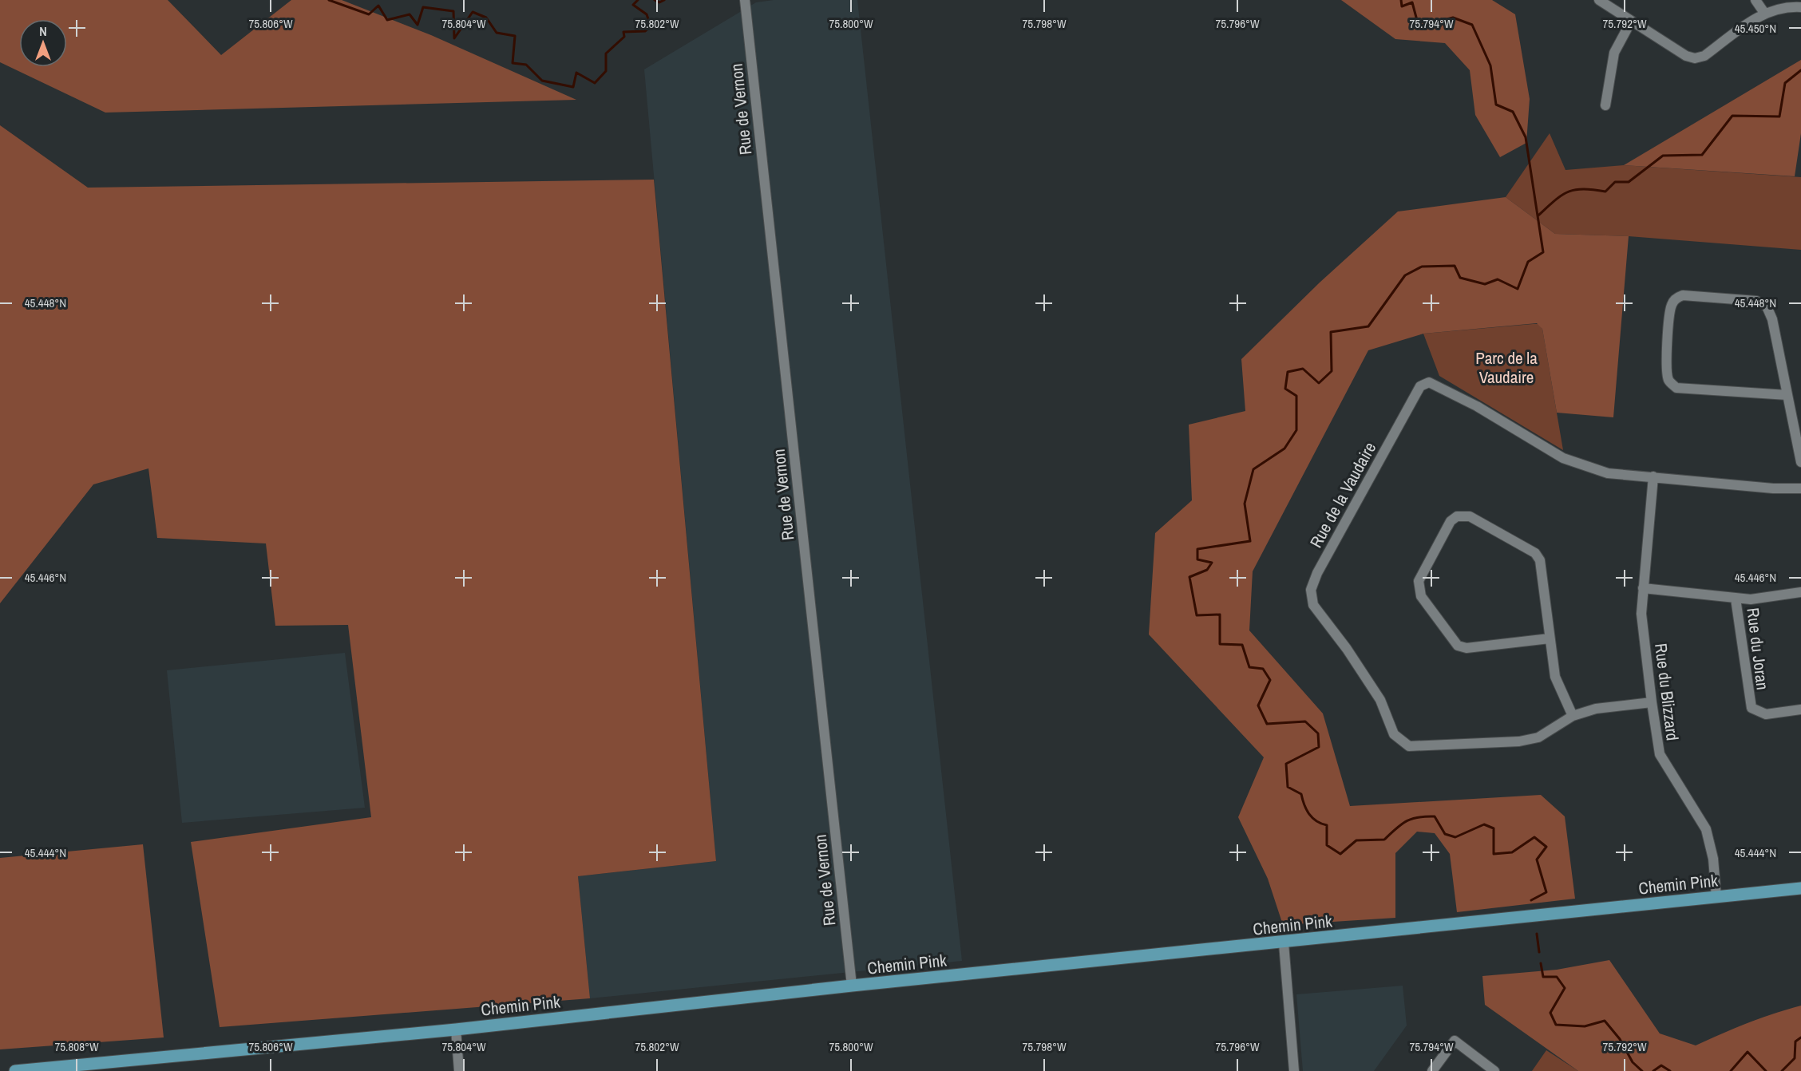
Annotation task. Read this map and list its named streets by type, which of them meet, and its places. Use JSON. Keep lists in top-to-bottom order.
{
  "streets": {
    "main road": ["Chemin Pink"],
    "street": [
      "Rue de Vernon",
      "Rue de la Vaudaire",
      "Rue du Joran",
      "Rue du Blizzard"
    ]
  },
  "crossings": [
    ["Rue de Vernon", "Chemin Pink"],
    ["Rue de la Vaudaire", "Rue du Blizzard"],
    ["Rue du Joran", "Rue du Blizzard"],
    ["Rue du Blizzard", "Chemin Pink"]
  ],
  "parks": ["Parc de la Vaudaire"],
  "north": "top",
  "coordinates": [
    "75.806°W",
    "75.804°W",
    "75.802°W",
    "75.800°W",
    "75.798°W",
    "75.796°W",
    "75.794°W",
    "75.792°W",
    "45.450°N",
    "45.448°N",
    "45.446°N",
    "45.444°N",
    "75.808°W"
  ]
}
